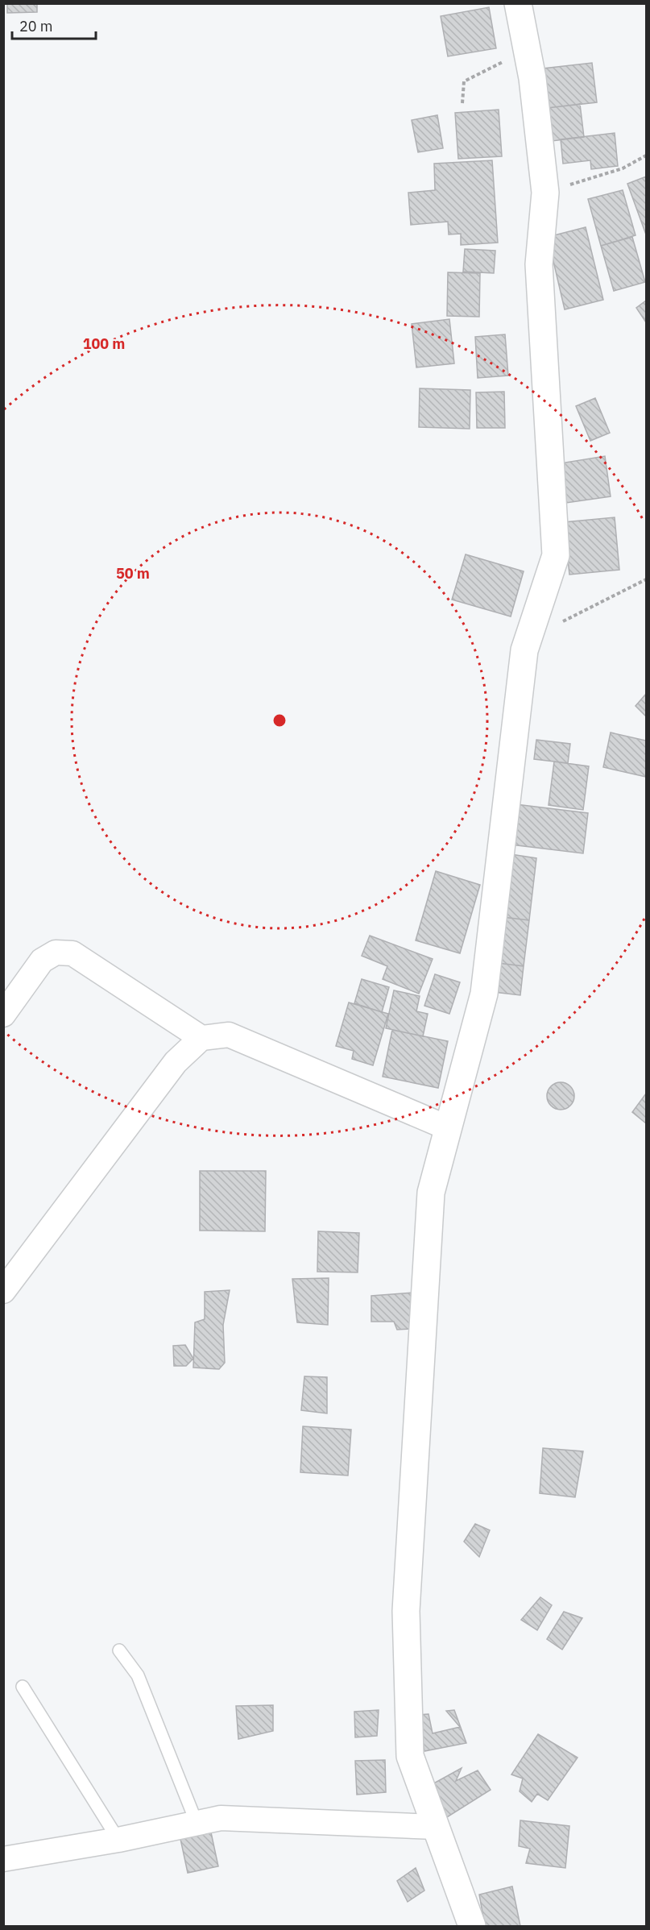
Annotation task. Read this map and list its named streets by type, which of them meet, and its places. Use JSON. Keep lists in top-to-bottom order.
{
  "scale_bar": "20 m",
  "rings": ["100 m", "50 m"]
}
